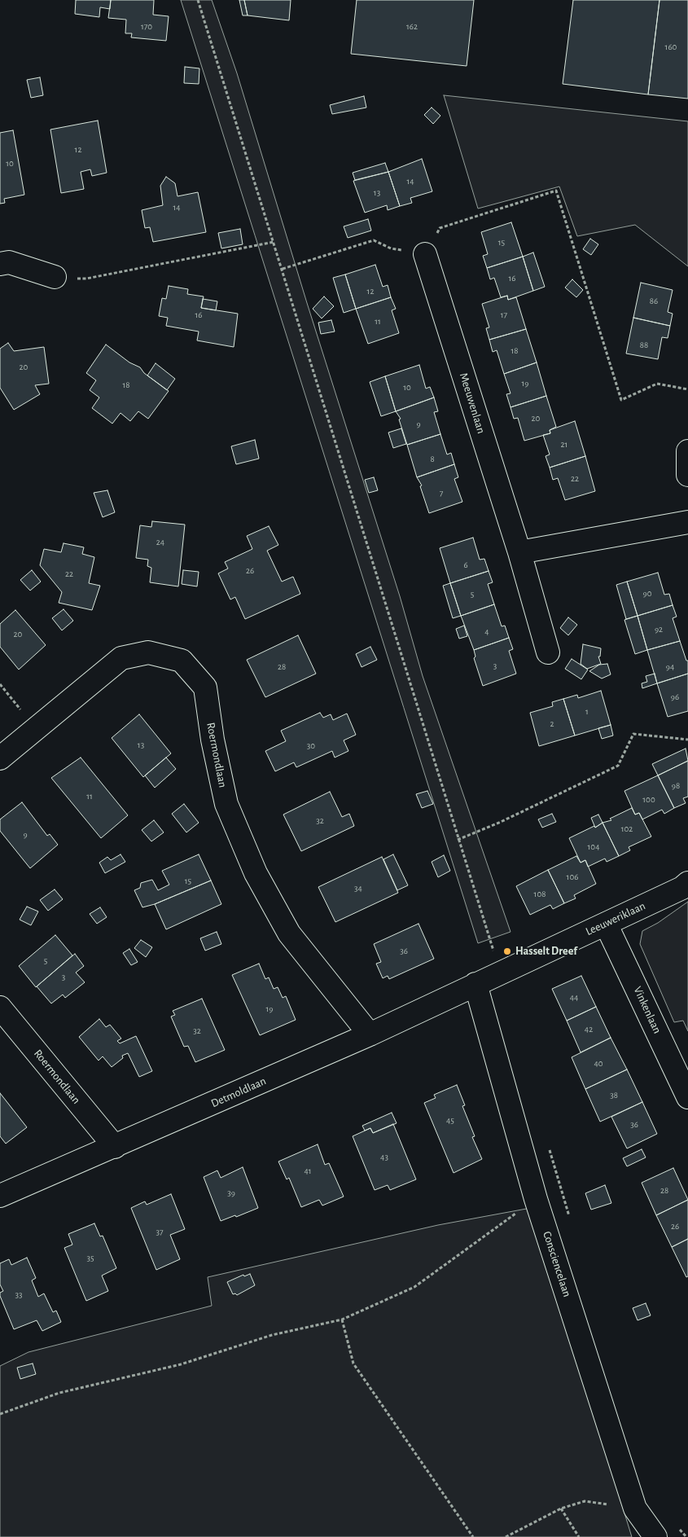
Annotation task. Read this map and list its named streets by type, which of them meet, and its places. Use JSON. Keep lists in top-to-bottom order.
{
  "streets": {
    "street": [
      "Meeuwenlaan",
      "Roermondlaan",
      "Leeuweriklaan",
      "Vinkenlaan",
      "Detmoldlaan",
      "Consciencelaan"
    ]
  },
  "crossings": [
    ["Roermondlaan", "Detmoldlaan"],
    ["Leeuweriklaan", "Vinkenlaan"],
    ["Leeuweriklaan", "Detmoldlaan"],
    ["Leeuweriklaan", "Consciencelaan"],
    ["Detmoldlaan", "Consciencelaan"]
  ],
  "places": ["Hasselt Dreef"],
  "house_numbers": [
    "170",
    "162",
    "160",
    "12",
    "10",
    "14",
    "13",
    "14",
    "15",
    "16",
    "12",
    "86",
    "16",
    "17",
    "11",
    "88",
    "18",
    "20",
    "19",
    "18",
    "10",
    "20",
    "9",
    "21",
    "8",
    "22",
    "7",
    "24",
    "6",
    "26",
    "22",
    "90",
    "5",
    "92",
    "4",
    "20",
    "3",
    "28",
    "94",
    "96",
    "1",
    "2",
    "13",
    "30",
    "98",
    "11",
    "100",
    "32",
    "102",
    "9",
    "104",
    "106",
    "15",
    "34",
    "108",
    "36",
    "5",
    "3",
    "44",
    "19",
    "42",
    "32",
    "40",
    "38",
    "45",
    "36",
    "43",
    "41",
    "28",
    "39",
    "26",
    "37",
    "35",
    "33"
  ]
}
